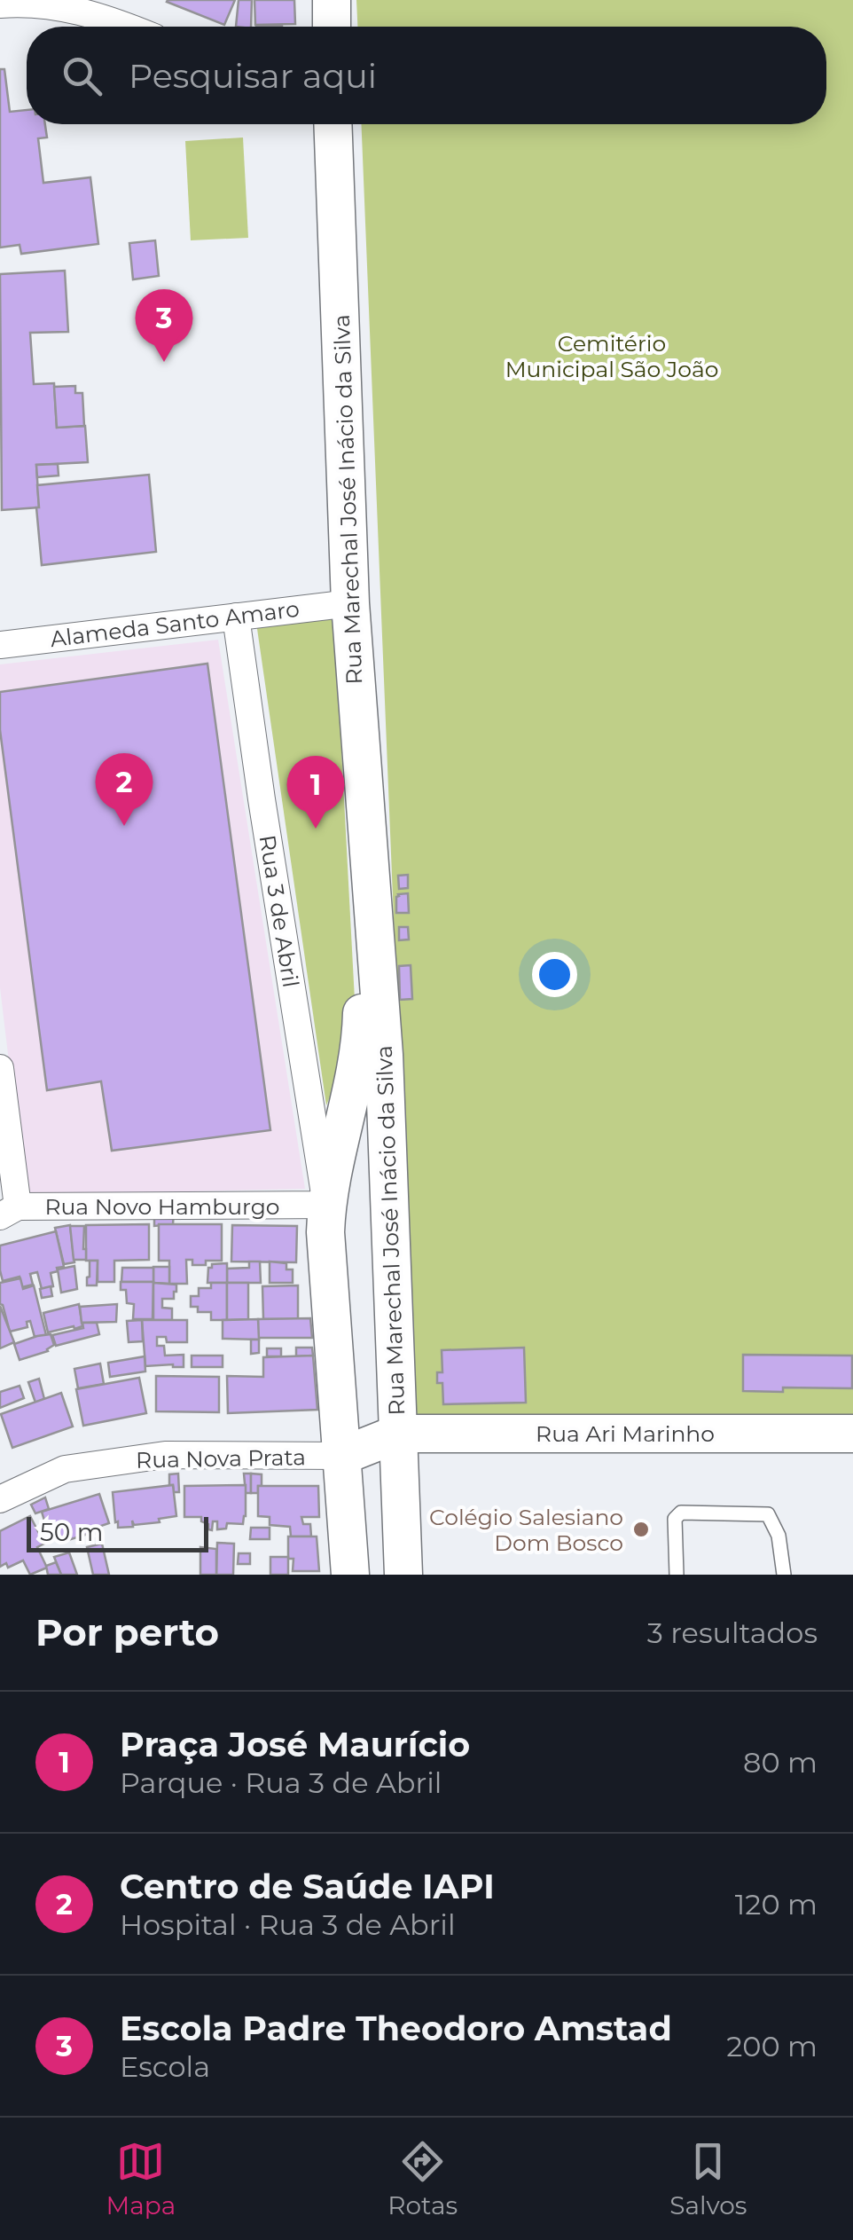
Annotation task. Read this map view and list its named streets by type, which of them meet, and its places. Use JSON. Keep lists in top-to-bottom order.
{
  "streets": {
    "main road": ["Rua Marechal José Inácio da Silva", "Rua Ari Marinho"],
    "street": [
      "Alameda Santo Amaro",
      "Rua 3 de Abril",
      "Rua Novo Hamburgo",
      "Rua Nova Prata"
    ]
  },
  "crossings": [
    ["Rua Marechal José Inácio da Silva", "Alameda Santo Amaro"],
    ["Rua Marechal José Inácio da Silva", "Rua 3 de Abril"],
    ["Rua Marechal José Inácio da Silva", "Rua Novo Hamburgo"],
    ["Rua Marechal José Inácio da Silva", "Rua Ari Marinho"],
    ["Rua Marechal José Inácio da Silva", "Rua Nova Prata"],
    ["Alameda Santo Amaro", "Rua 3 de Abril"],
    ["Rua 3 de Abril", "Rua Novo Hamburgo"]
  ],
  "parks": ["Cemitério Municipal São João"],
  "places": ["Colégio Salesiano Dom Bosco"],
  "scale_bar": "50 m",
  "page": {
    "search": "Pesquisar aqui",
    "pins": ["3", "2", "1"],
    "scale": "50 m",
    "heading": ["Por perto", "3 resultados"],
    "list": [
      {
        "mark": "1",
        "name": "Praça José Maurício",
        "note": "Parque · Rua 3 de Abril",
        "value": "80 m"
      },
      {
        "mark": "2",
        "name": "Centro de Saúde IAPI",
        "note": "Hospital · Rua 3 de Abril",
        "value": "120 m"
      },
      {
        "mark": "3",
        "name": "Escola Padre Theodoro Amstad",
        "note": "Escola",
        "value": "200 m"
      }
    ],
    "nav": ["Mapa", "Rotas", "Salvos"]
  }
}
